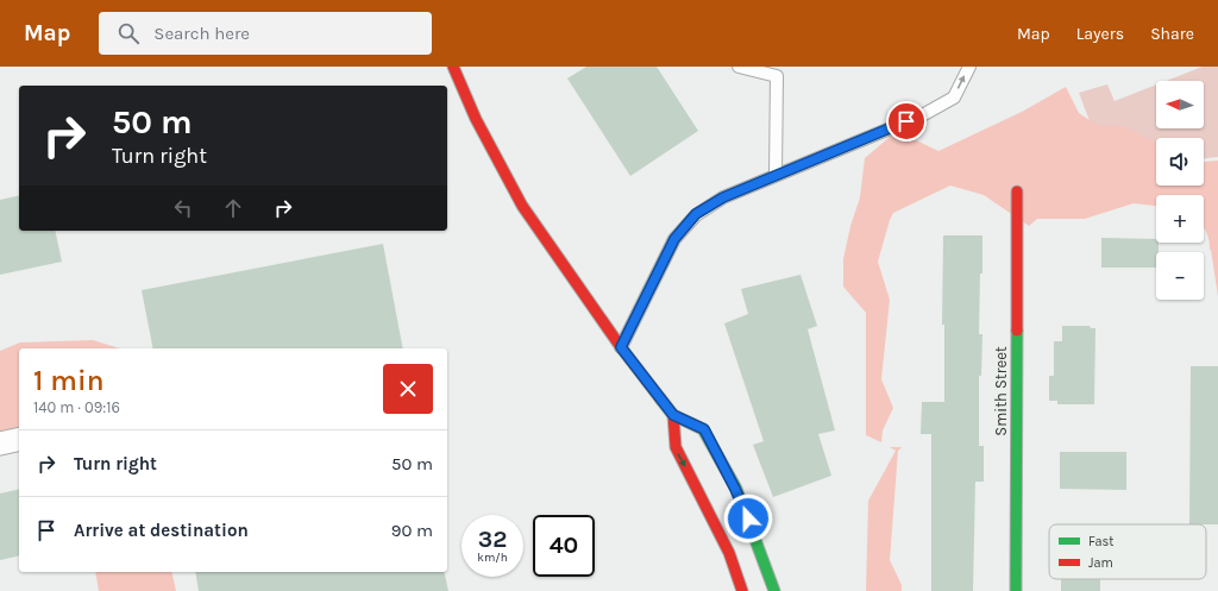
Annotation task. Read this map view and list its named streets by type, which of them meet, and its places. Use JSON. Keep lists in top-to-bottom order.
{
  "streets": {
    "street": ["Smith Street"]
  },
  "legend": ["Fast", "Jam"],
  "north": "left",
  "page": {
    "header": "Map",
    "search": "Search here",
    "nav": ["Map", "Layers", "Share"],
    "map_buttons": ["+", "−"],
    "turn": ["50 m", "Turn right"],
    "heading": ["1 min", "140 m · 09:16"],
    "list": [
      {
        "name": "Turn right",
        "value": "50 m"
      },
      {
        "name": "Arrive at destination",
        "value": "90 m"
      }
    ],
    "speed": "32 km/h",
    "limit": "40"
  }
}
